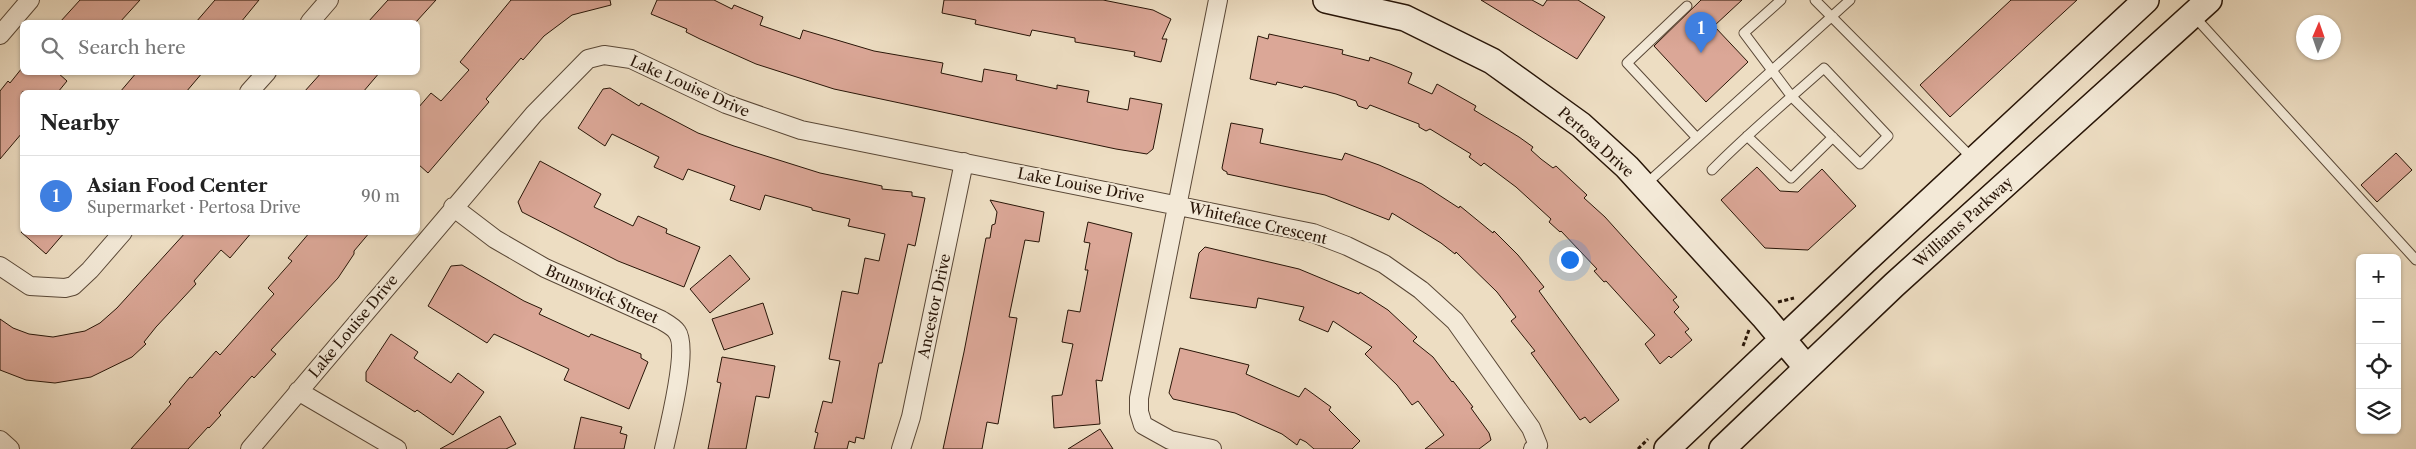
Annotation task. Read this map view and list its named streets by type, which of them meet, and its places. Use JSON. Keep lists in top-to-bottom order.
{
  "streets": {
    "main road": ["Pertosa Drive", "Williams Parkway"],
    "street": [
      "Lake Louise Drive",
      "Whiteface Crescent",
      "Brunswick Street",
      "Ancestor Drive"
    ]
  },
  "crossings": [
    ["Lake Louise Drive", "Whiteface Crescent"],
    ["Lake Louise Drive", "Brunswick Street"],
    ["Lake Louise Drive", "Ancestor Drive"],
    ["Pertosa Drive", "Williams Parkway"]
  ],
  "north": "top",
  "page": {
    "pins": "1",
    "search": "Search here",
    "heading": "Nearby",
    "list": [
      {
        "mark": "1",
        "name": "Asian Food Center",
        "note": "Supermarket · Pertosa Drive",
        "value": "90 m"
      }
    ],
    "map_buttons": ["+", "−"]
  }
}
